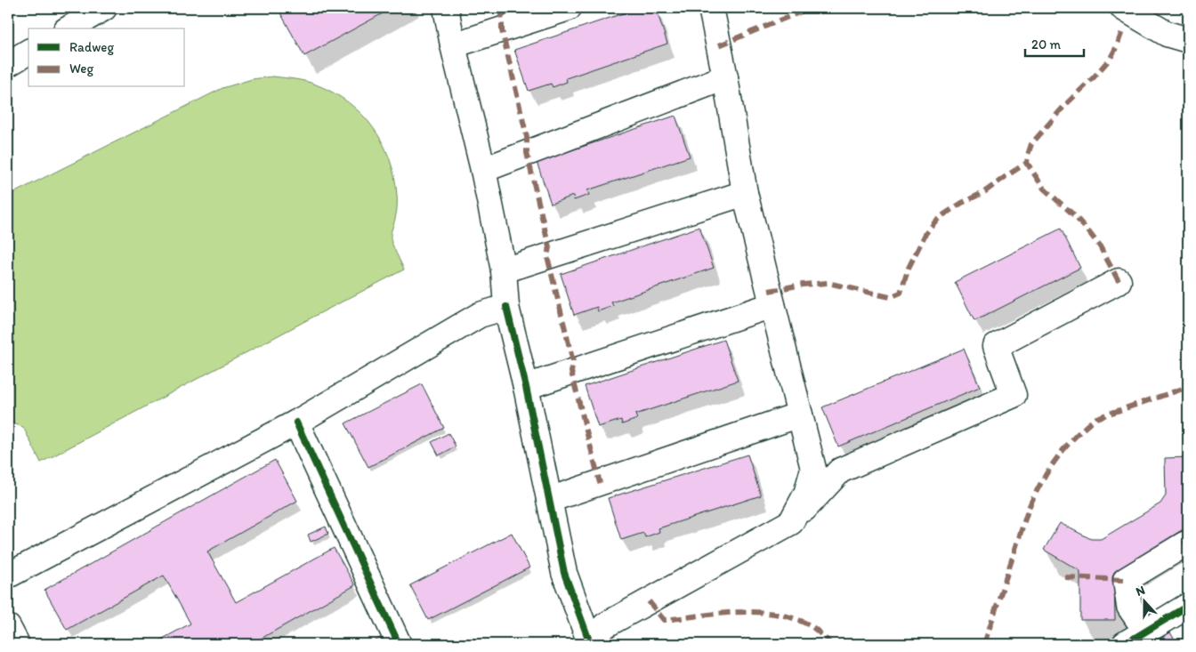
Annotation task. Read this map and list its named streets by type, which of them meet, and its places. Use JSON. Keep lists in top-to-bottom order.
{
  "legend": ["Radweg", "Weg"],
  "scale_bar": "20 m",
  "north": "top"
}
